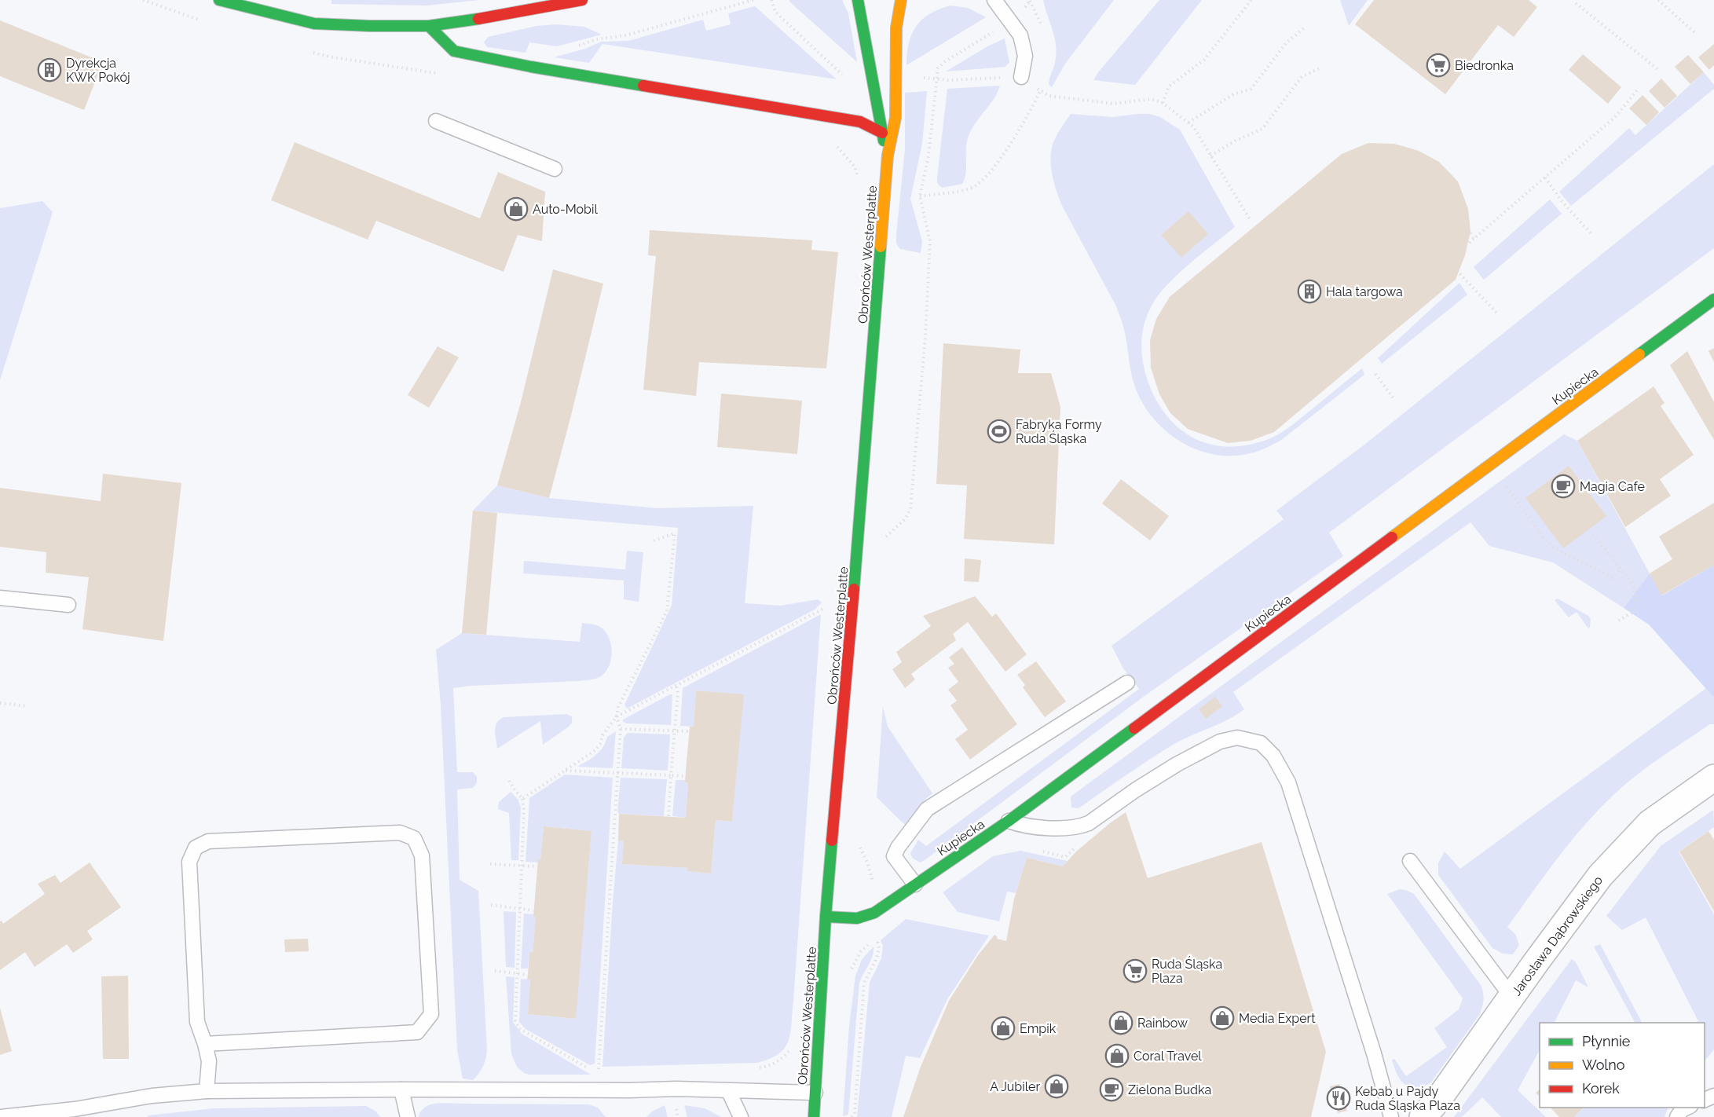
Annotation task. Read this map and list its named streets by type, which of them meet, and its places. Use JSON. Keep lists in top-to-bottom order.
{
  "streets": {
    "street": ["Obrońców Westerplatte", "Kupiecka", "Jarosława Dąbrowskiego"]
  },
  "crossings": [
    ["Obrońców Westerplatte", "Kupiecka"]
  ],
  "places": {
    "supermarket": ["Biedronka", "Ruda Śląska Plaza"],
    "building": ["Dyrekcja KWK Pokój", "Hala targowa"],
    "shop": [
      "Auto-Mobil",
      "Media Expert",
      "Rainbow",
      "Empik",
      "Coral Travel",
      "A Jubiler"
    ],
    "sports": ["Fabryka Formy Ruda Śląska"],
    "cafe": ["Magia Cafe", "Zielona Budka"],
    "restaurant": ["Kebab u Pajdy Ruda Śląska Plaza"]
  },
  "legend": ["Płynnie", "Wolno", "Korek"]
}
